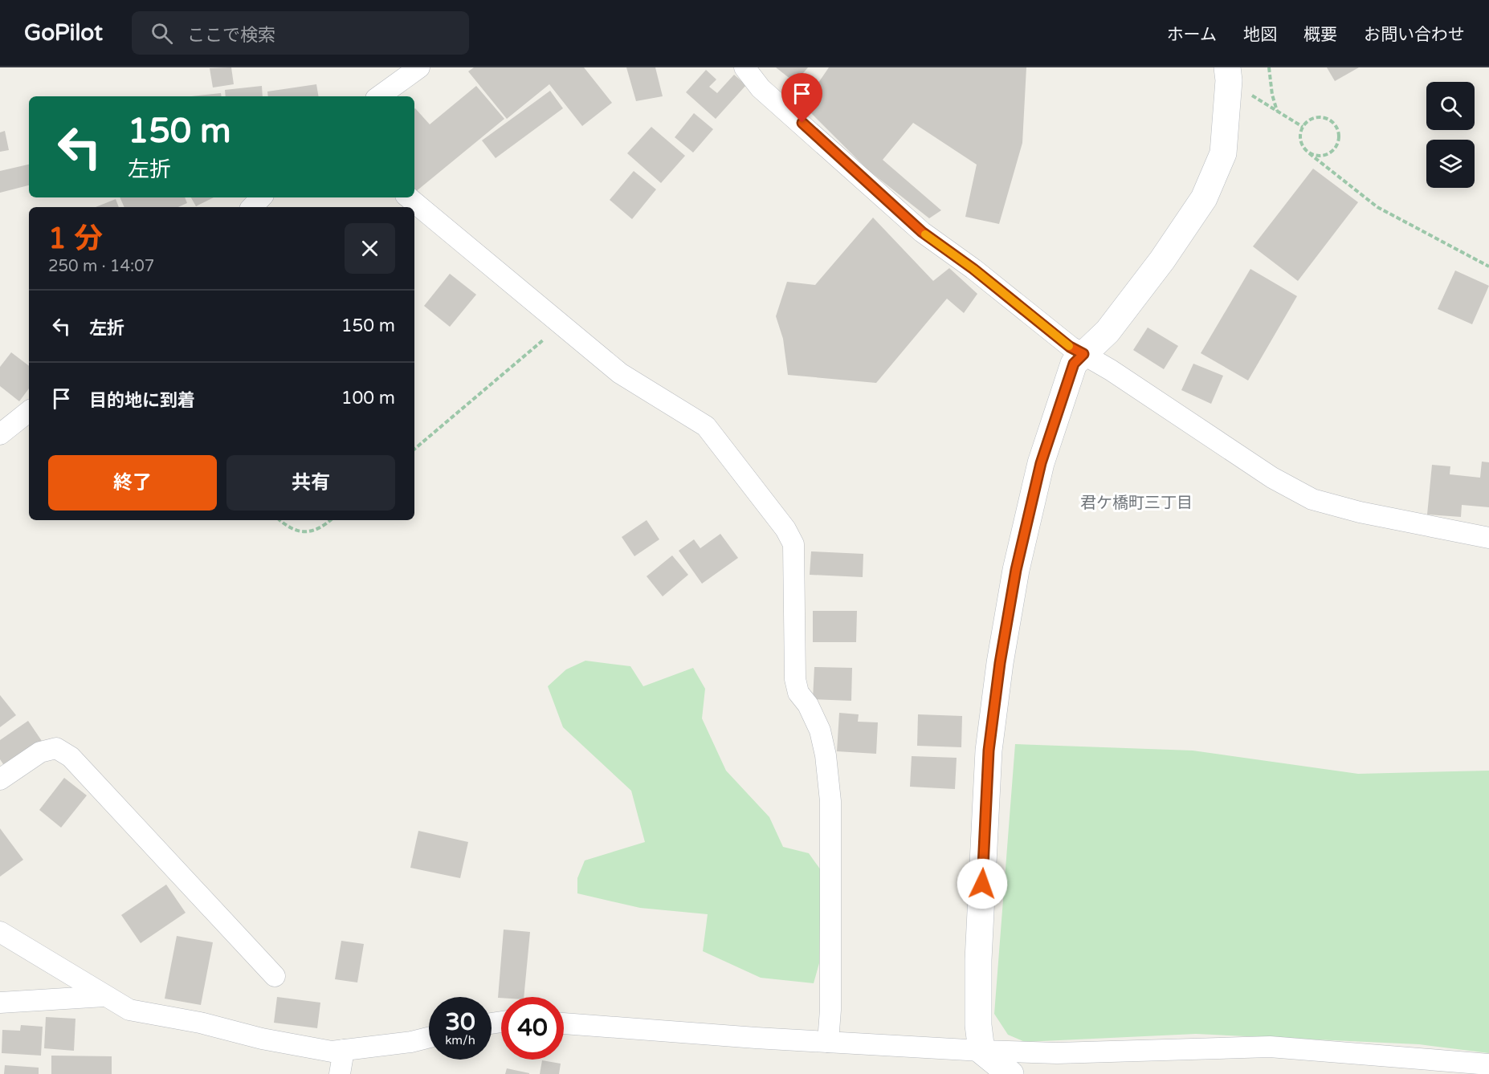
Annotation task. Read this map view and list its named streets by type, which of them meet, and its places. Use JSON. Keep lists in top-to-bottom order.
{
  "districts": ["君ケ橋町三丁目"],
  "page": {
    "header": "GoPilot",
    "search": "ここで検索",
    "nav": [
      "ホーム",
      "地図",
      "概要",
      "お問い合わせ"
    ],
    "turn": ["150 m", "左折"],
    "heading": ["1 分", "250 m · 14:07"],
    "list": [
      {
        "name": "左折",
        "value": "150 m"
      },
      {
        "name": "目的地に到着",
        "value": "100 m"
      }
    ],
    "buttons": ["終了", "共有"],
    "speed": "30 km/h",
    "limit": "40"
  }
}
